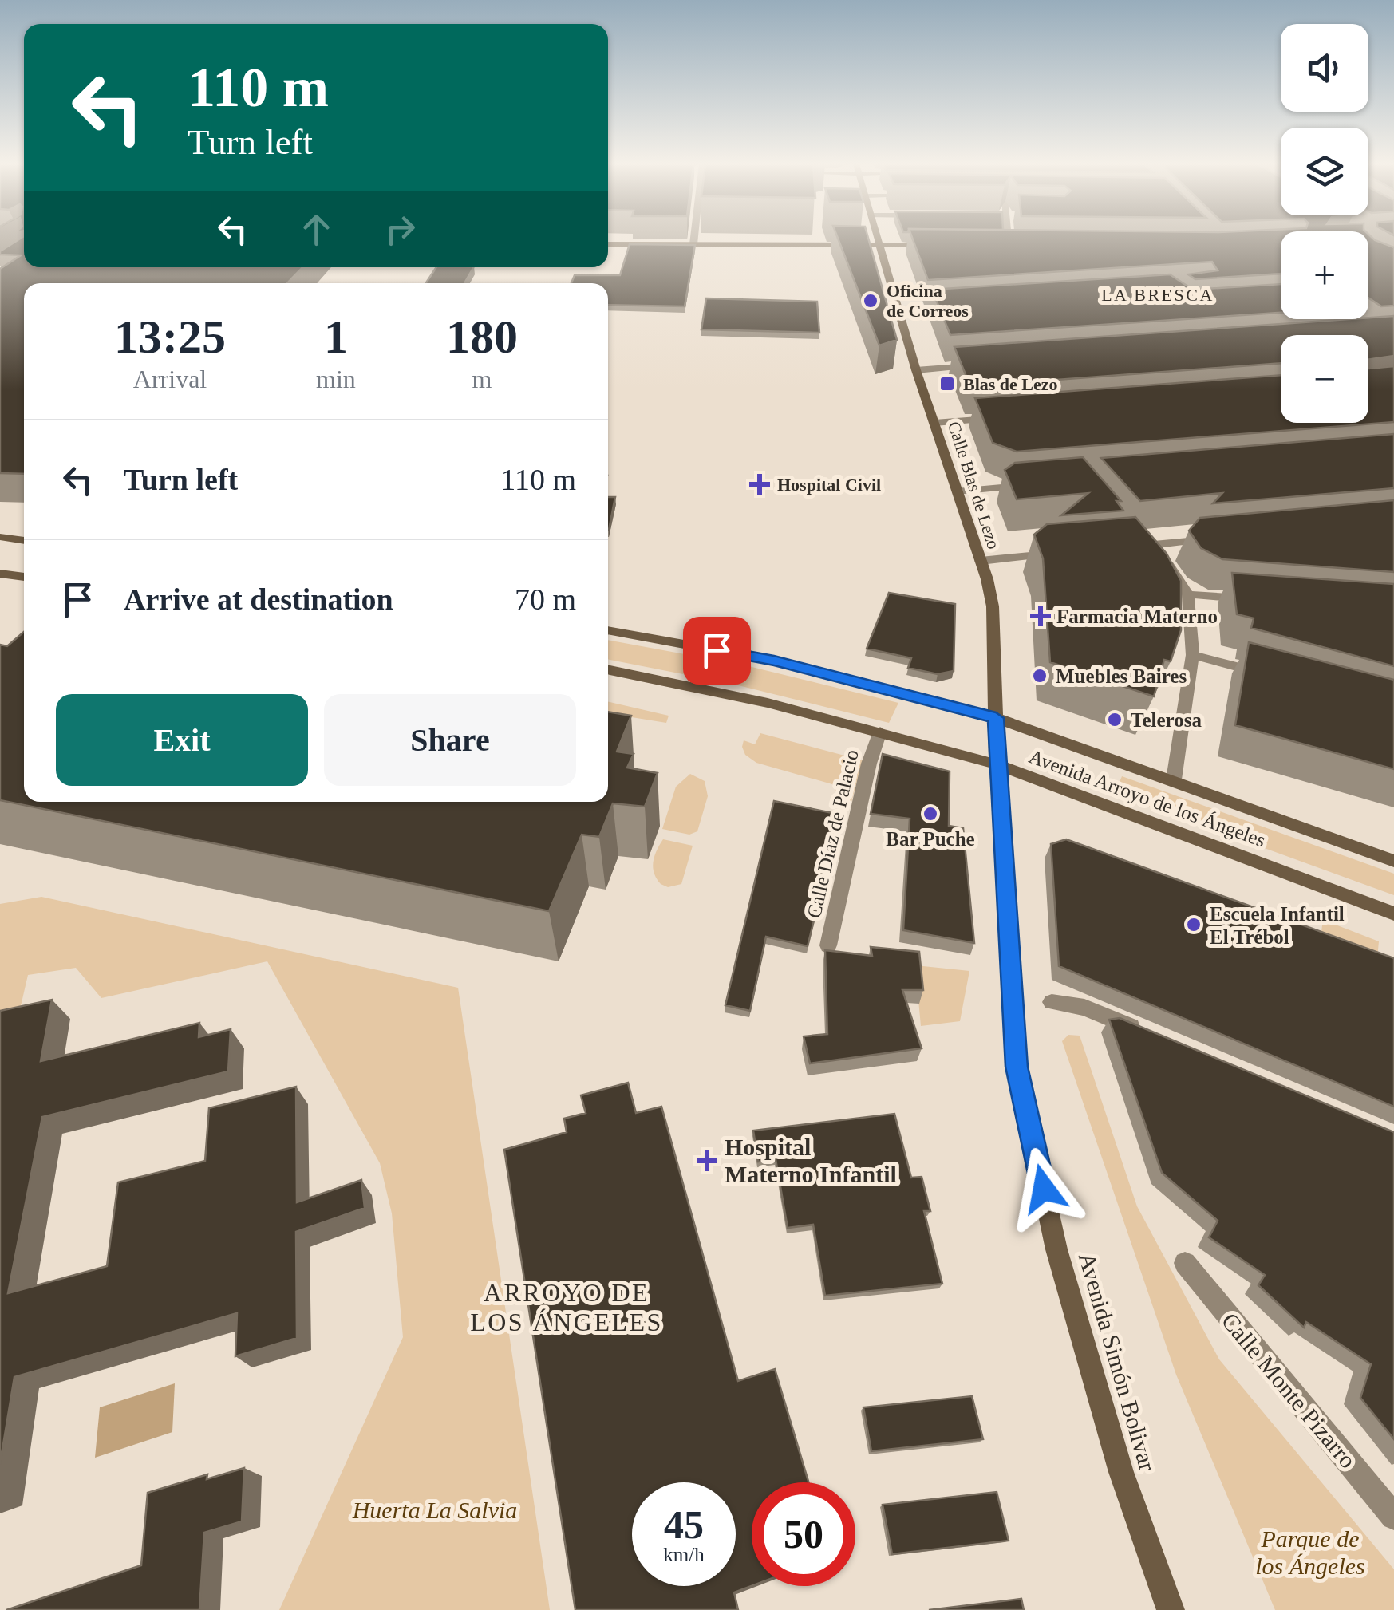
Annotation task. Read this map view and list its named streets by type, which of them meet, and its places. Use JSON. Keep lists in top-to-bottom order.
{
  "streets": {
    "main road": ["Calle Blas de Lezo", "Avenida Arroyo de los Ángeles", "Avenida Simón Bolivar"],
    "street": ["Calle Díaz de Palacio", "Calle Monte Pizarro"]
  },
  "crossings": [
    ["Calle Blas de Lezo", "Avenida Arroyo de los Ángeles"],
    ["Calle Blas de Lezo", "Avenida Simón Bolivar"],
    ["Avenida Arroyo de los Ángeles", "Calle Díaz de Palacio"],
    ["Avenida Arroyo de los Ángeles", "Avenida Simón Bolivar"]
  ],
  "districts": ["LA BRESCA", "ARROYO DE LOS ÁNGELES"],
  "parks": ["Huerta La Salvia", "Parque de los Ángeles"],
  "places": {
    "other": [
      "Oficina de Correos",
      "Muebles Baires",
      "Telerosa",
      "Bar Puche",
      "Escuela Infantil El Trébol"
    ],
    "transit": ["Blas de Lezo"],
    "health": ["Hospital Civil", "Farmacia Materno", "Hospital Materno Infantil"]
  },
  "page": {
    "map_buttons": ["+", "−"],
    "turn": ["110 m", "Turn left"],
    "eta": [
      "13:25",
      "Arrival",
      "1",
      "min",
      "180",
      "m"
    ],
    "list": [
      {
        "name": "Turn left",
        "value": "110 m"
      },
      {
        "name": "Arrive at destination",
        "value": "70 m"
      }
    ],
    "buttons": ["Exit", "Share"],
    "speed": "45 km/h",
    "limit": "50"
  }
}
